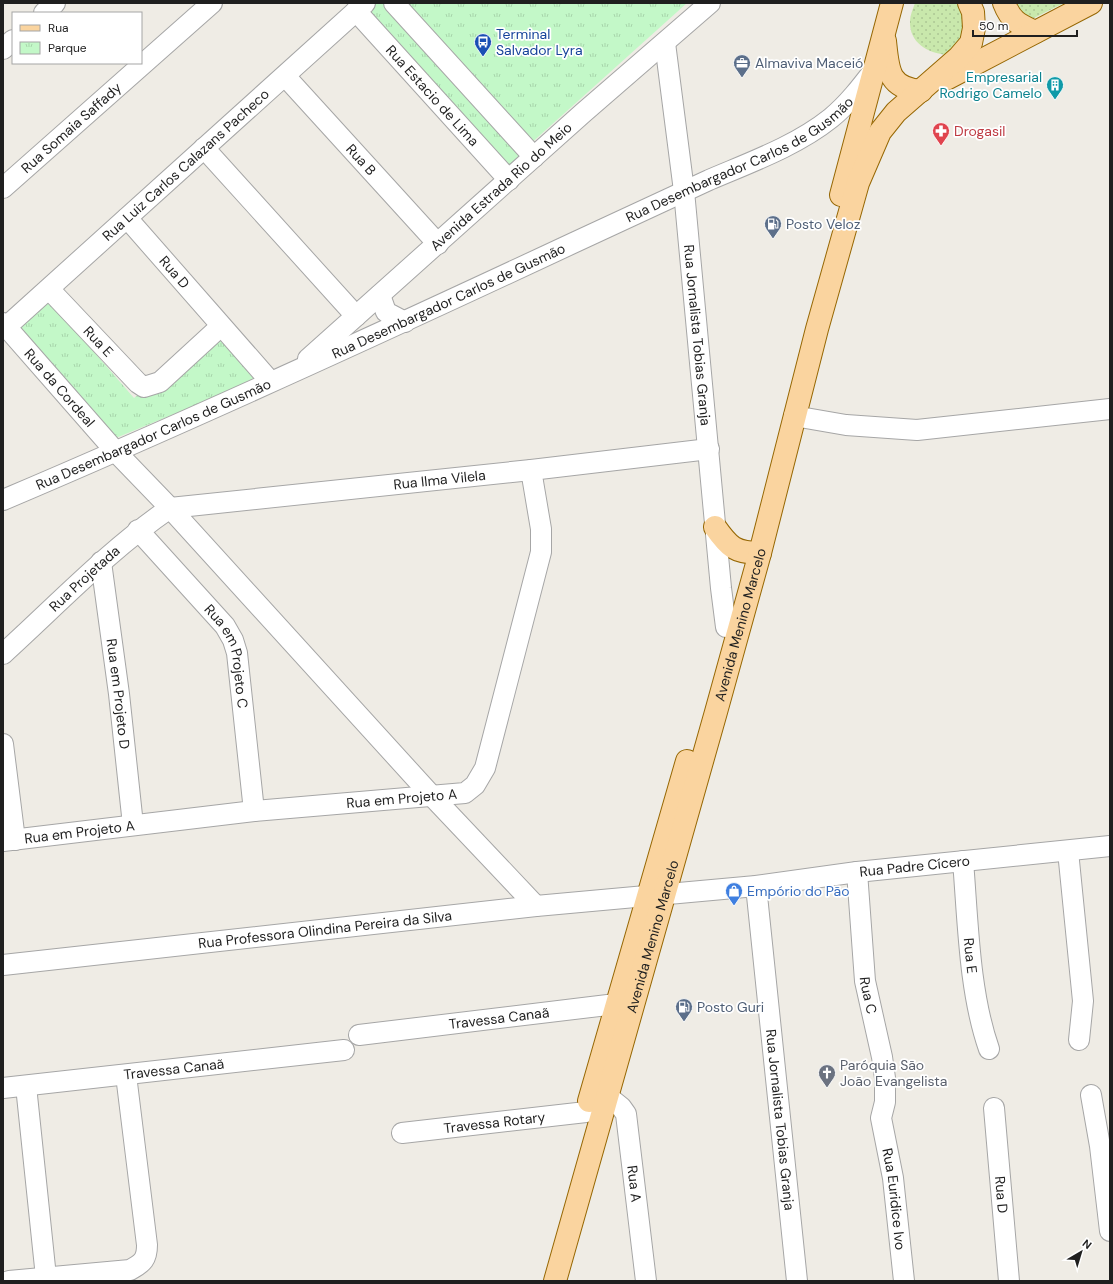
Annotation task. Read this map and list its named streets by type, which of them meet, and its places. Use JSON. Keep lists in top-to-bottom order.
{
  "streets": {
    "main road": ["Avenida Menino Marcelo"],
    "street": [
      "Rua Estacio de Lima",
      "Rua Somaia Saffady",
      "Rua Desembargador Carlos de Gusmão",
      "Rua B",
      "Rua Luiz Carlos Calazans Pacheco",
      "Avenida Estrada Rio do Meio",
      "Rua D",
      "Rua Jornalista Tobias Granja",
      "Rua E",
      "Rua da Cordeal",
      "Rua Ilma Vilela",
      "Rua Projetada",
      "Rua em Projeto C",
      "Rua em Projeto D",
      "Rua em Projeto A",
      "Rua Padre Cícero",
      "Rua Professora Olindina Pereira da Silva",
      "Rua C",
      "Travessa Canaã",
      "Travessa Rotary",
      "Rua A",
      "Rua Euridice Ivo"
    ]
  },
  "crossings": [
    ["Rua Estacio de Lima", "Rua Luiz Carlos Calazans Pacheco"],
    ["Rua Estacio de Lima", "Avenida Estrada Rio do Meio"],
    ["Rua Desembargador Carlos de Gusmão", "Avenida Estrada Rio do Meio"],
    ["Rua Desembargador Carlos de Gusmão", "Rua D"],
    ["Rua Desembargador Carlos de Gusmão", "Rua Jornalista Tobias Granja"],
    ["Rua Desembargador Carlos de Gusmão", "Rua da Cordeal"],
    ["Rua Desembargador Carlos de Gusmão", "Avenida Menino Marcelo"],
    ["Rua B", "Rua Luiz Carlos Calazans Pacheco"],
    ["Rua B", "Avenida Estrada Rio do Meio"],
    ["Rua Luiz Carlos Calazans Pacheco", "Rua D"],
    ["Rua Luiz Carlos Calazans Pacheco", "Rua E"],
    ["Rua Luiz Carlos Calazans Pacheco", "Rua da Cordeal"],
    ["Avenida Estrada Rio do Meio", "Rua Jornalista Tobias Granja"],
    ["Rua D", "Rua E"],
    ["Rua Jornalista Tobias Granja", "Rua Ilma Vilela"],
    ["Rua Jornalista Tobias Granja", "Avenida Menino Marcelo"],
    ["Rua Jornalista Tobias Granja", "Rua Padre Cícero"],
    ["Rua E", "Rua Padre Cícero"],
    ["Rua da Cordeal", "Rua Ilma Vilela"],
    ["Rua da Cordeal", "Rua Projetada"],
    ["Rua da Cordeal", "Rua em Projeto A"],
    ["Rua da Cordeal", "Rua Professora Olindina Pereira da Silva"],
    ["Rua Ilma Vilela", "Rua Projetada"],
    ["Rua Ilma Vilela", "Rua em Projeto A"],
    ["Rua Projetada", "Rua em Projeto C"],
    ["Rua Projetada", "Rua em Projeto D"],
    ["Avenida Menino Marcelo", "Rua Padre Cícero"],
    ["Avenida Menino Marcelo", "Rua Professora Olindina Pereira da Silva"],
    ["Avenida Menino Marcelo", "Travessa Canaã"],
    ["Avenida Menino Marcelo", "Travessa Rotary"],
    ["Avenida Menino Marcelo", "Rua A"],
    ["Rua em Projeto C", "Rua em Projeto A"],
    ["Rua em Projeto D", "Rua em Projeto A"],
    ["Rua Padre Cícero", "Rua Professora Olindina Pereira da Silva"],
    ["Rua Padre Cícero", "Rua C"],
    ["Rua C", "Rua Euridice Ivo"]
  ],
  "places": {
    "bus stop": ["Terminal Salvador Lyra"],
    "office": ["Almaviva Maceió"],
    "building": ["Empresarial Rodrigo Camelo"],
    "pharmacy": ["Drogasil"],
    "fuel station": ["Posto Veloz", "Posto Guri"],
    "shop": ["Empório do Pão"],
    "church": ["Paróquia São João Evangelista"]
  },
  "legend": ["Rua", "Parque"],
  "scale_bar": "50 m",
  "north": "top right"
}
